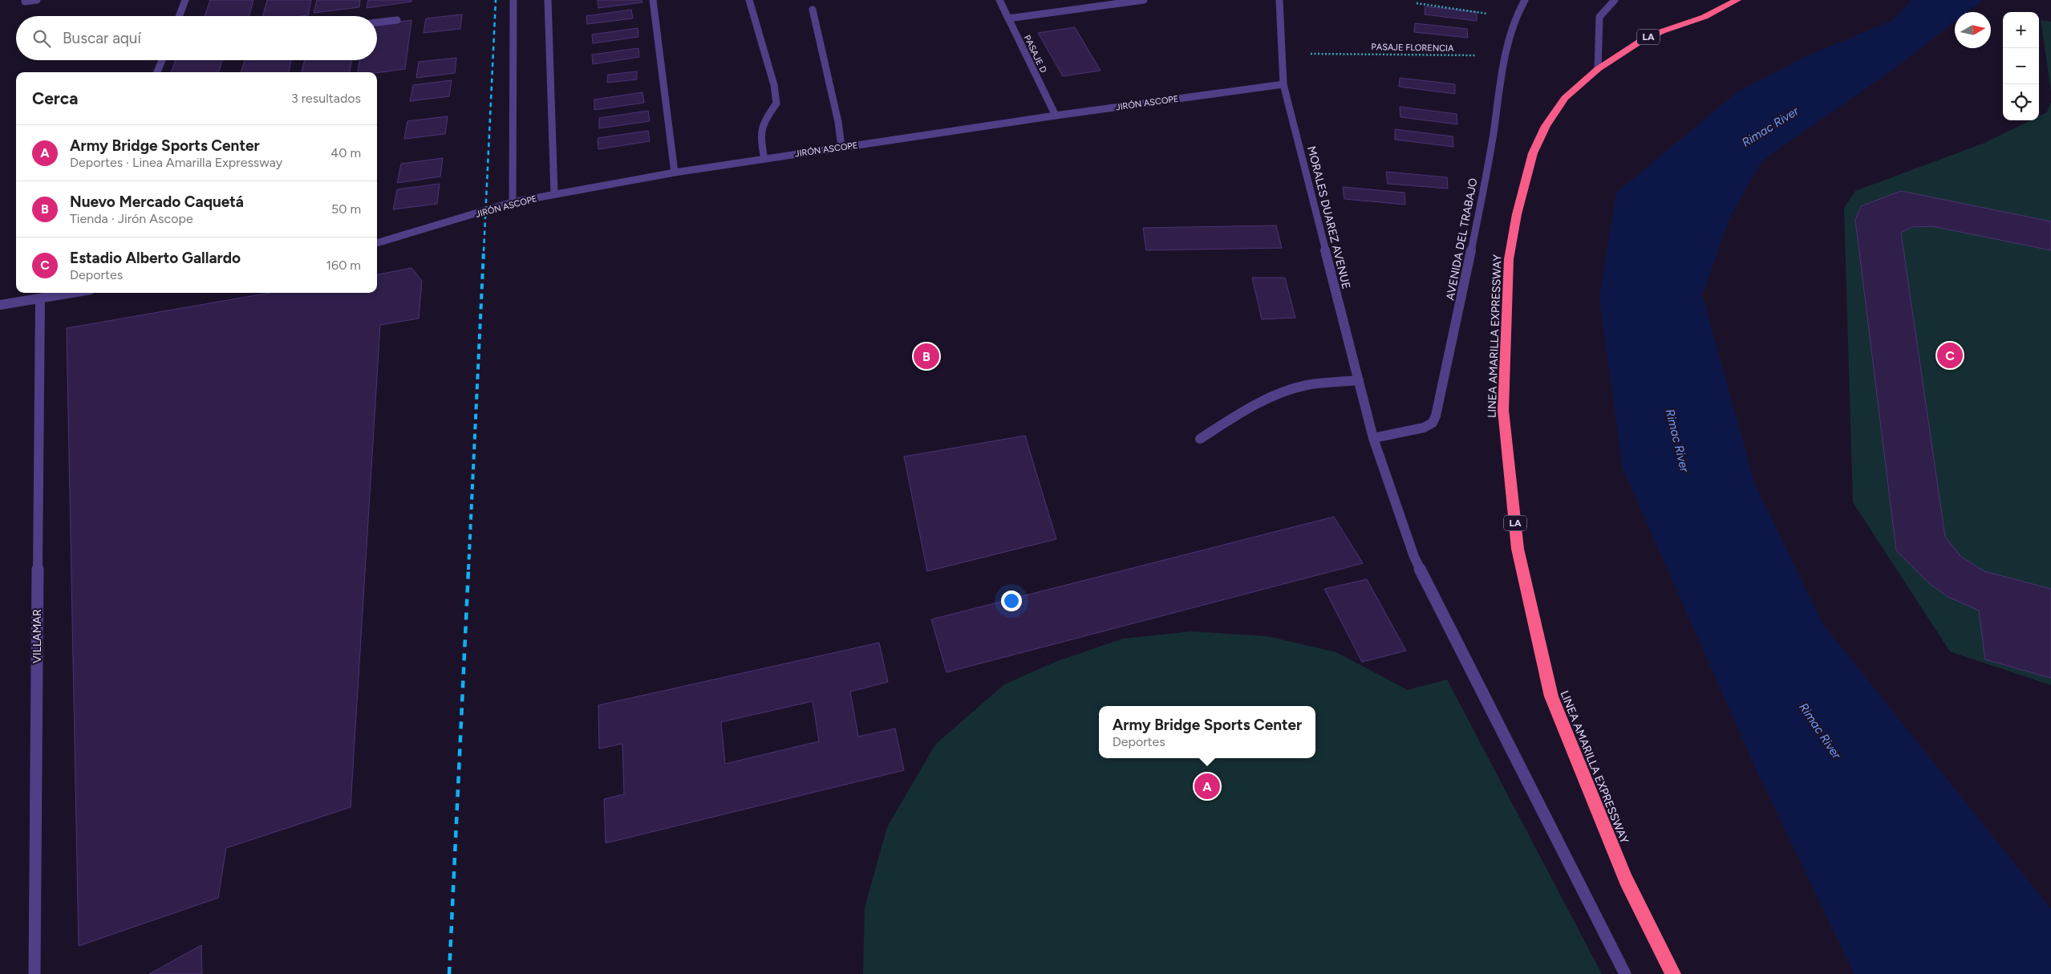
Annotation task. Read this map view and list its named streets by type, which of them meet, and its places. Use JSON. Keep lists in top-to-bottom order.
{
  "streets": {
    "highway": ["LA", "LINEA AMARILLA EXPRESSWAY"],
    "street": [
      "PASAJE D",
      "JIRÓN ASCOPE",
      "MORALES DUAREZ AVENUE",
      "AVENIDA DEL TRABAJO",
      "VILLAMAR"
    ],
    "path": ["PASAJE FLORENCIA"]
  },
  "crossings": [
    ["PASAJE FLORENCIA", "AVENIDA DEL TRABAJO"],
    ["PASAJE D", "JIRÓN ASCOPE"],
    ["JIRÓN ASCOPE", "MORALES DUAREZ AVENUE"],
    ["MORALES DUAREZ AVENUE", "AVENIDA DEL TRABAJO"]
  ],
  "water": ["Rimac River"],
  "north": "right",
  "page": {
    "map_buttons": ["+", "−"],
    "search": "Buscar aquí",
    "heading": ["Cerca", "3 resultados"],
    "list": [
      {
        "mark": "A",
        "name": "Army Bridge Sports Center",
        "note": "Deportes · Linea Amarilla Expressway",
        "value": "40 m"
      },
      {
        "mark": "B",
        "name": "Nuevo Mercado Caquetá",
        "note": "Tienda · Jirón Ascope",
        "value": "50 m"
      },
      {
        "mark": "C",
        "name": "Estadio Alberto Gallardo",
        "note": "Deportes",
        "value": "160 m"
      }
    ],
    "pins": ["C", "B", "A"],
    "popup": ["Army Bridge Sports Center", "Deportes"]
  }
}
